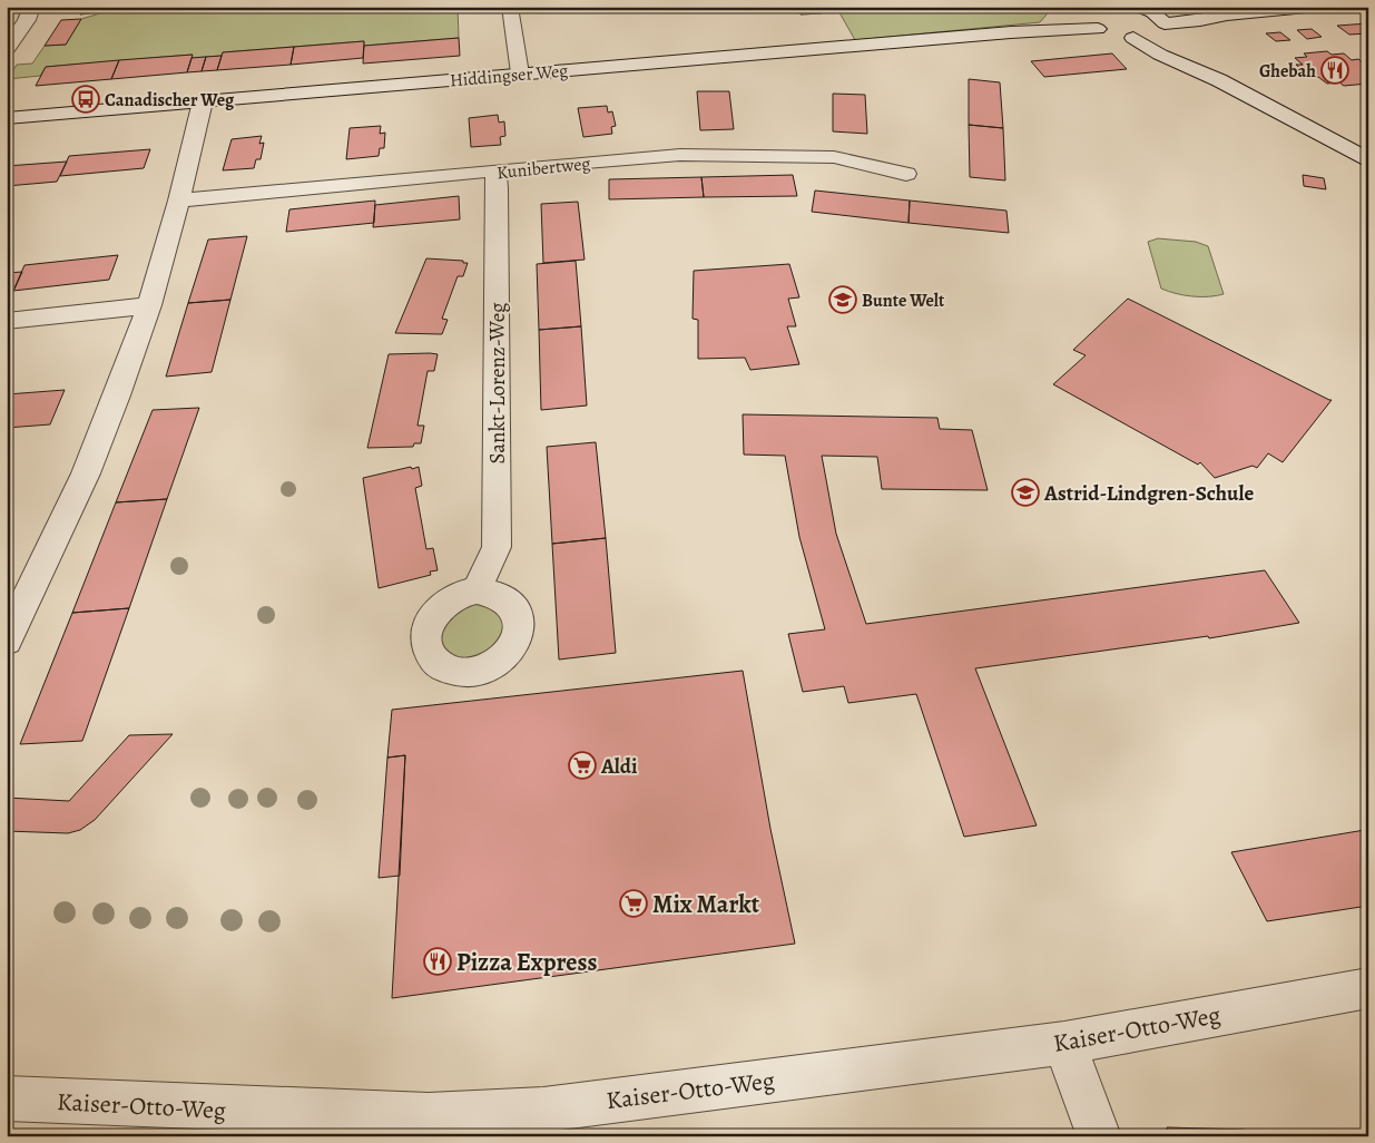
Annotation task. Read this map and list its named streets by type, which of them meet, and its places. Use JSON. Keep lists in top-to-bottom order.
{
  "streets": {
    "street": [
      "Hiddingser Weg",
      "Kunibertweg",
      "Sankt-Lorenz-Weg",
      "Kaiser-Otto-Weg"
    ]
  },
  "crossings": [
    ["Kunibertweg", "Sankt-Lorenz-Weg"]
  ],
  "places": {
    "restaurant": ["Ghebah", "Pizza Express"],
    "bus stop": ["Canadischer Weg"],
    "school or university": ["Bunte Welt", "Astrid-Lindgren-Schule"],
    "supermarket": ["Aldi", "Mix Markt"]
  }
}
